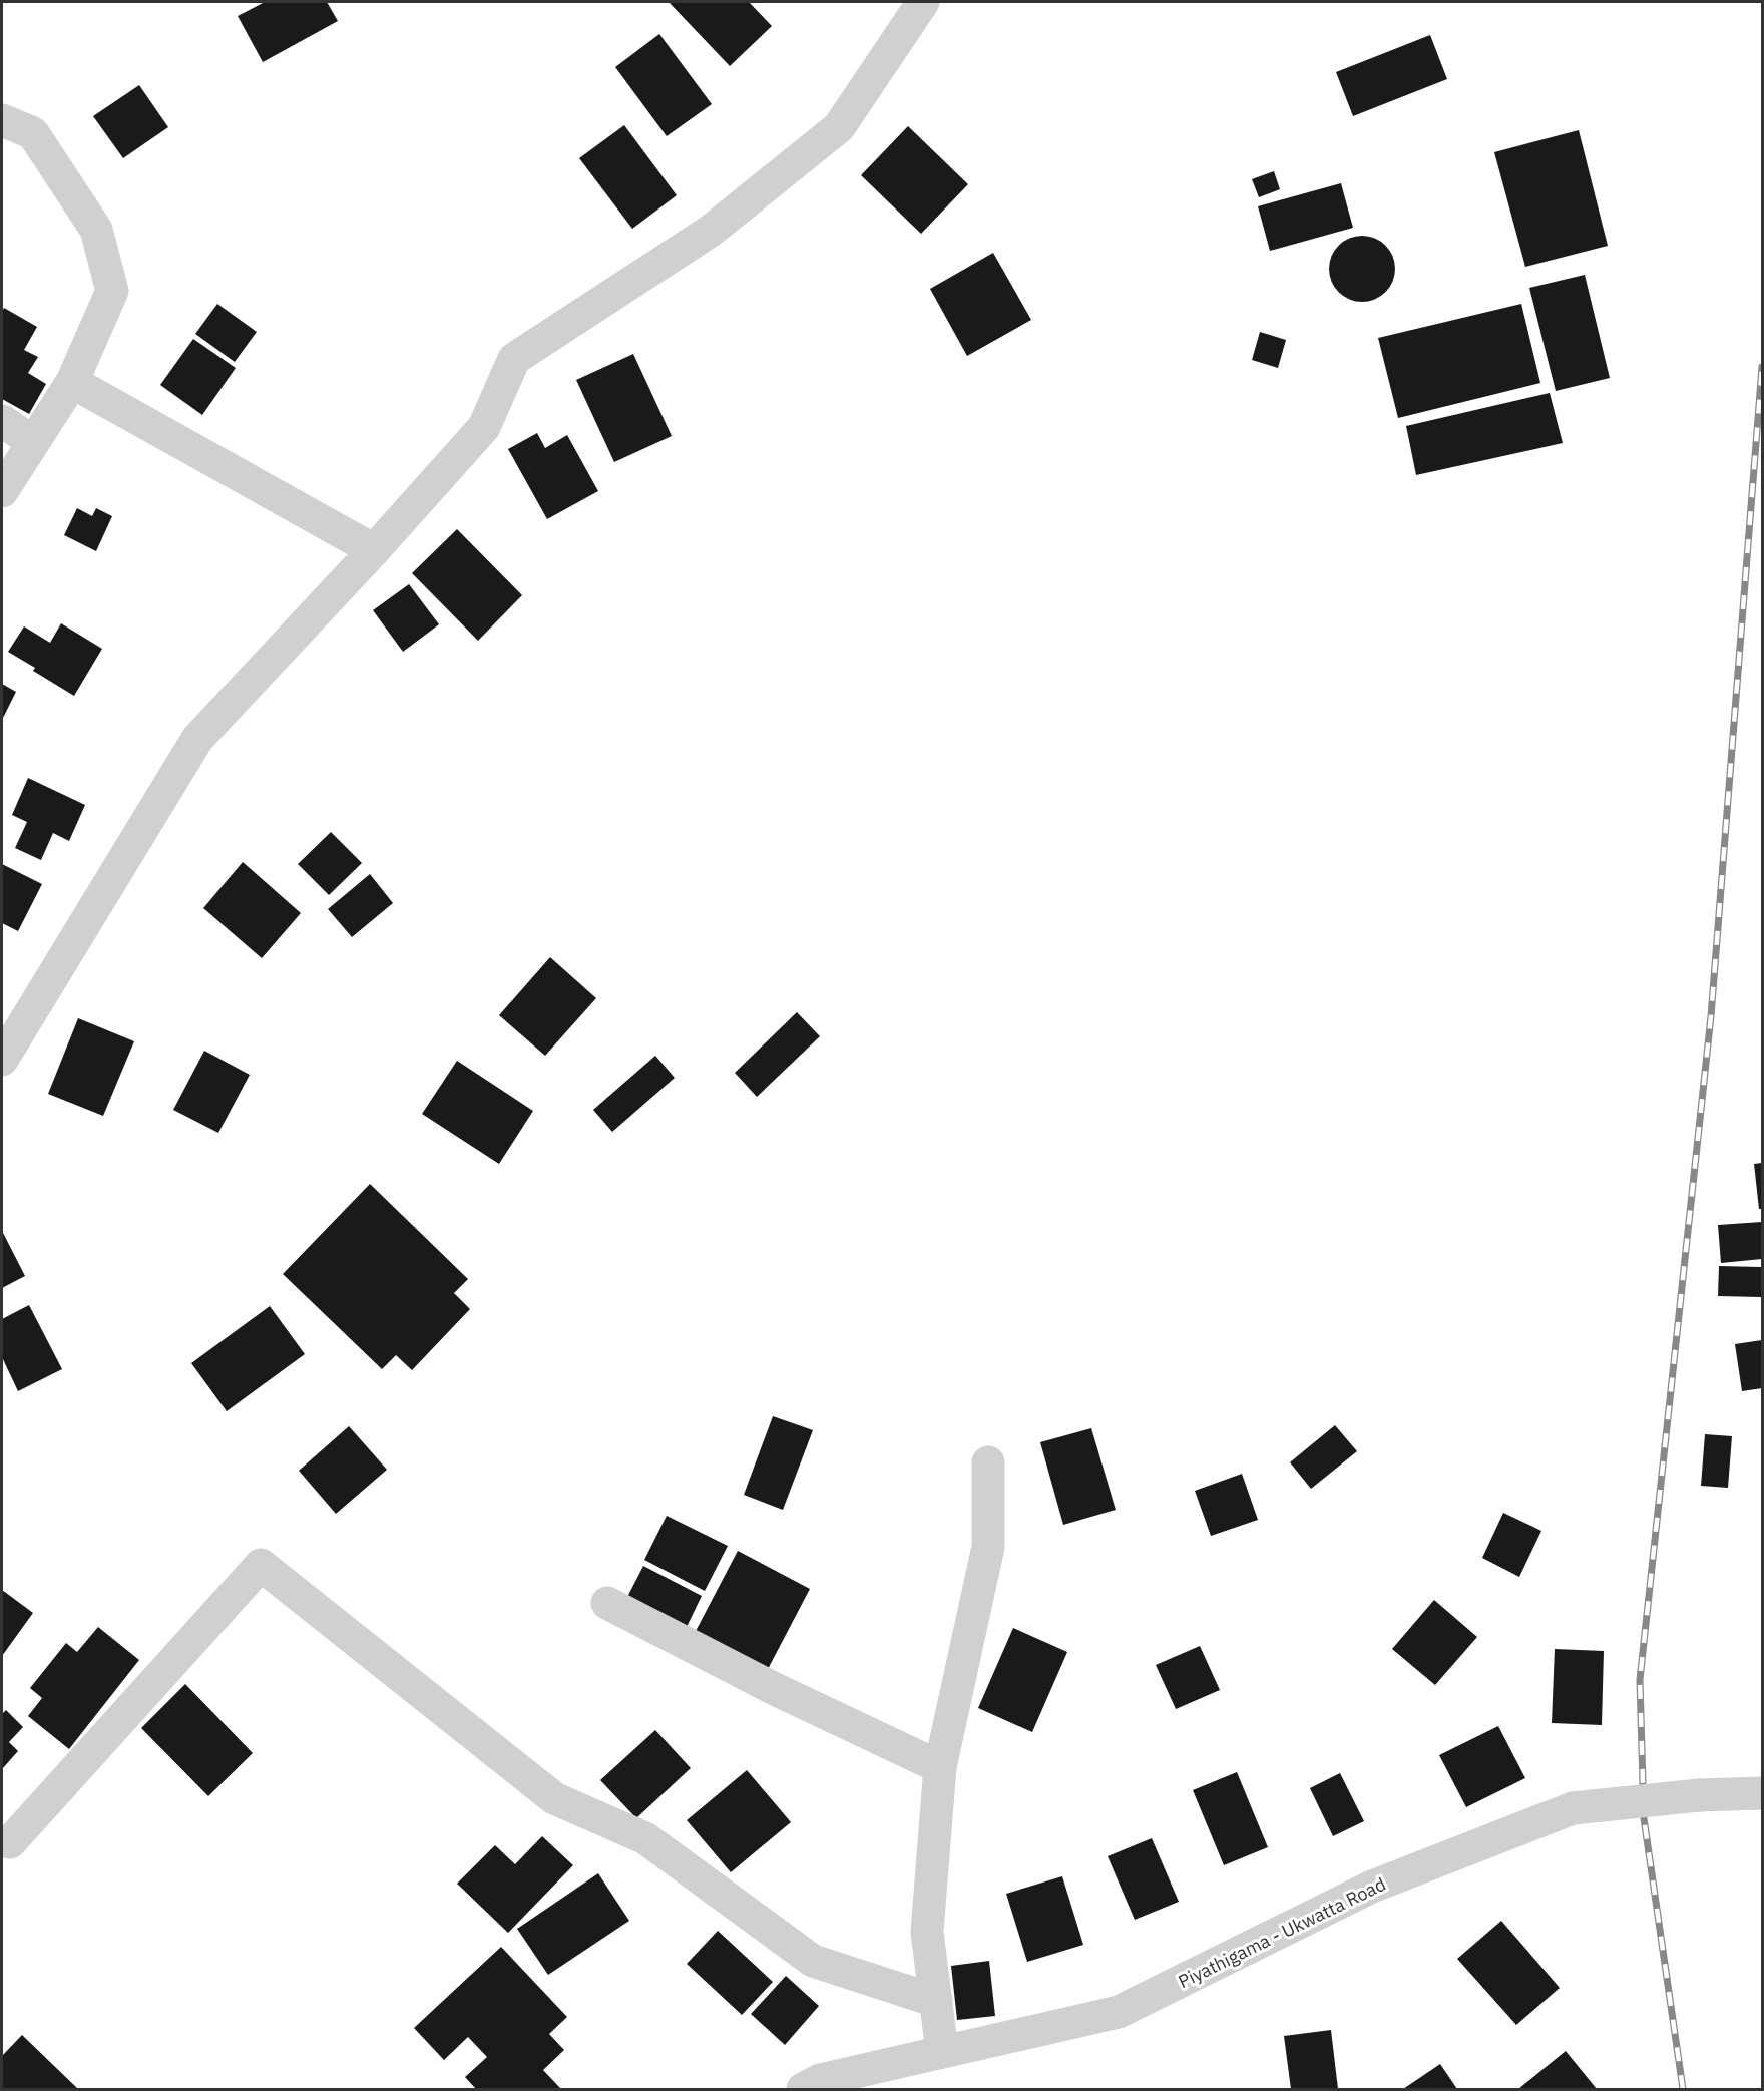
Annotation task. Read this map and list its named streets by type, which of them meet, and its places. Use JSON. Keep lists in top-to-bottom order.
{
  "streets": {
    "street": ["Piyathigama - Ukwatta Road"]
  }
}
